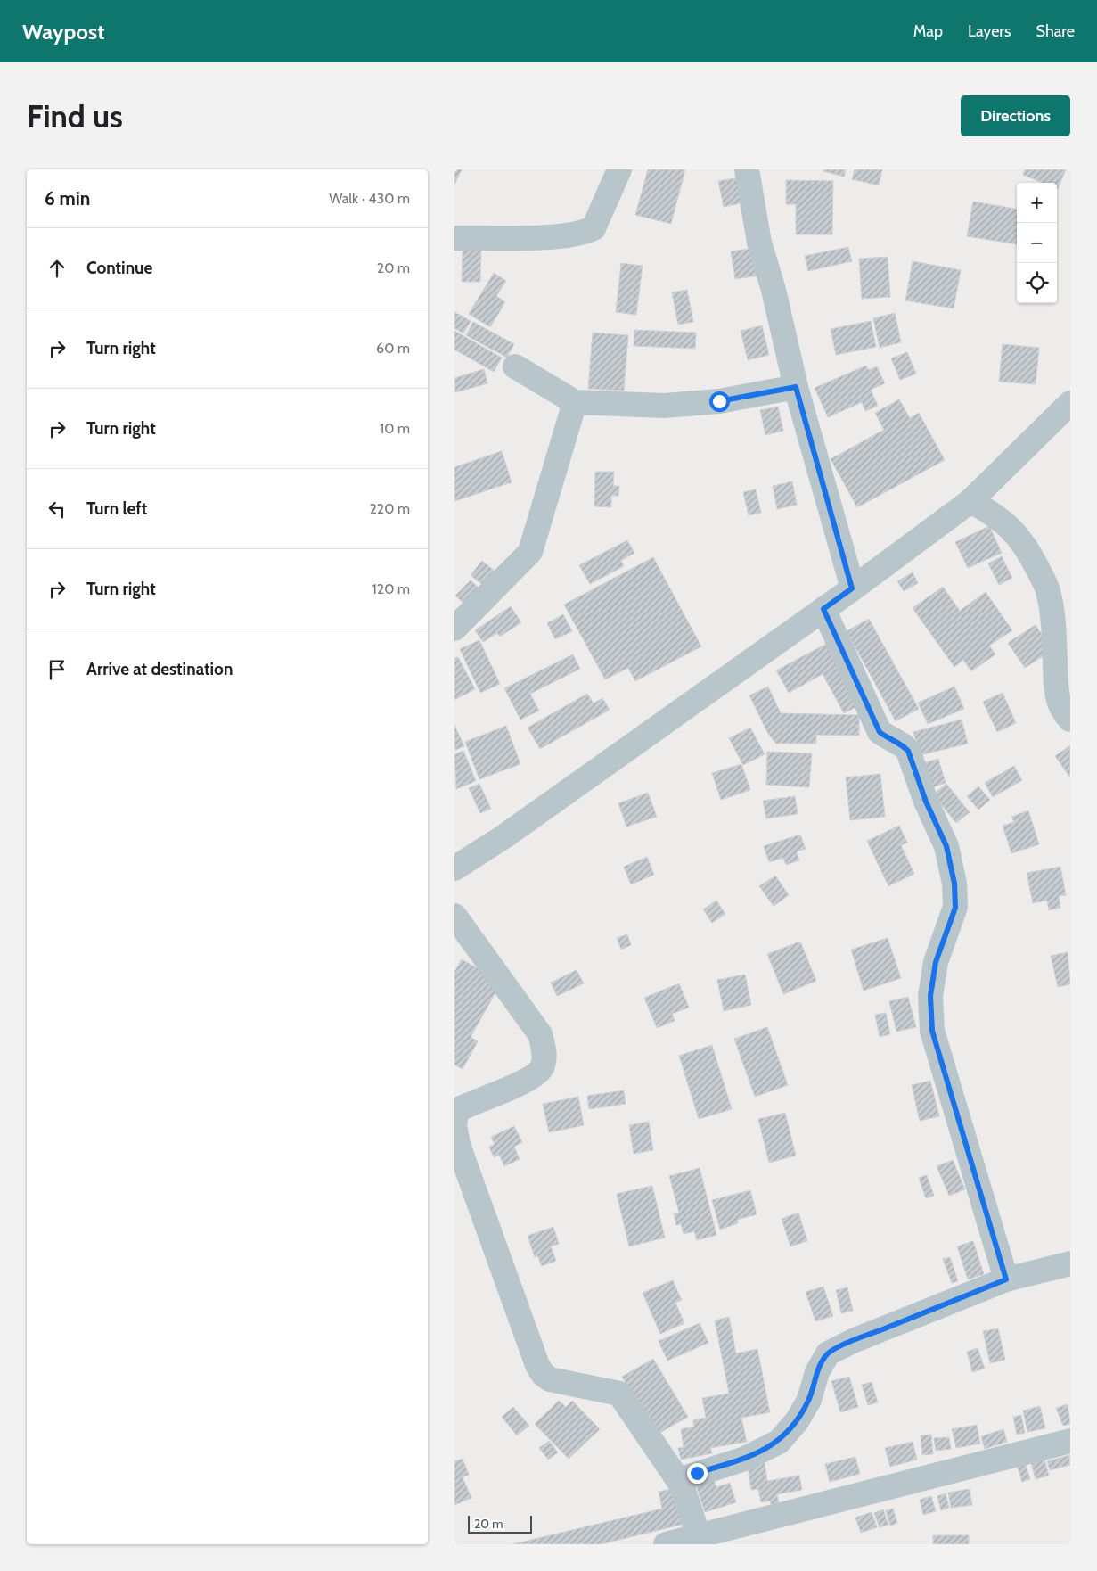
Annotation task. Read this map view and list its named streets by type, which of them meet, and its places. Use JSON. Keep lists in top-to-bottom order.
{
  "scale_bar": "20 m",
  "page": {
    "header": "Waypost",
    "nav": ["Map", "Layers", "Share"],
    "buttons": "Directions",
    "title": "Find us",
    "heading": ["6 min", "Walk · 430 m"],
    "map_buttons": ["+", "−"],
    "list": [
      ["Continue", "20 m"],
      ["Turn right", "60 m"],
      ["Turn right", "10 m"],
      ["Turn left", "220 m"],
      ["Turn right", "120 m"],
      "Arrive at destination"
    ],
    "scale": "20 m"
  }
}
